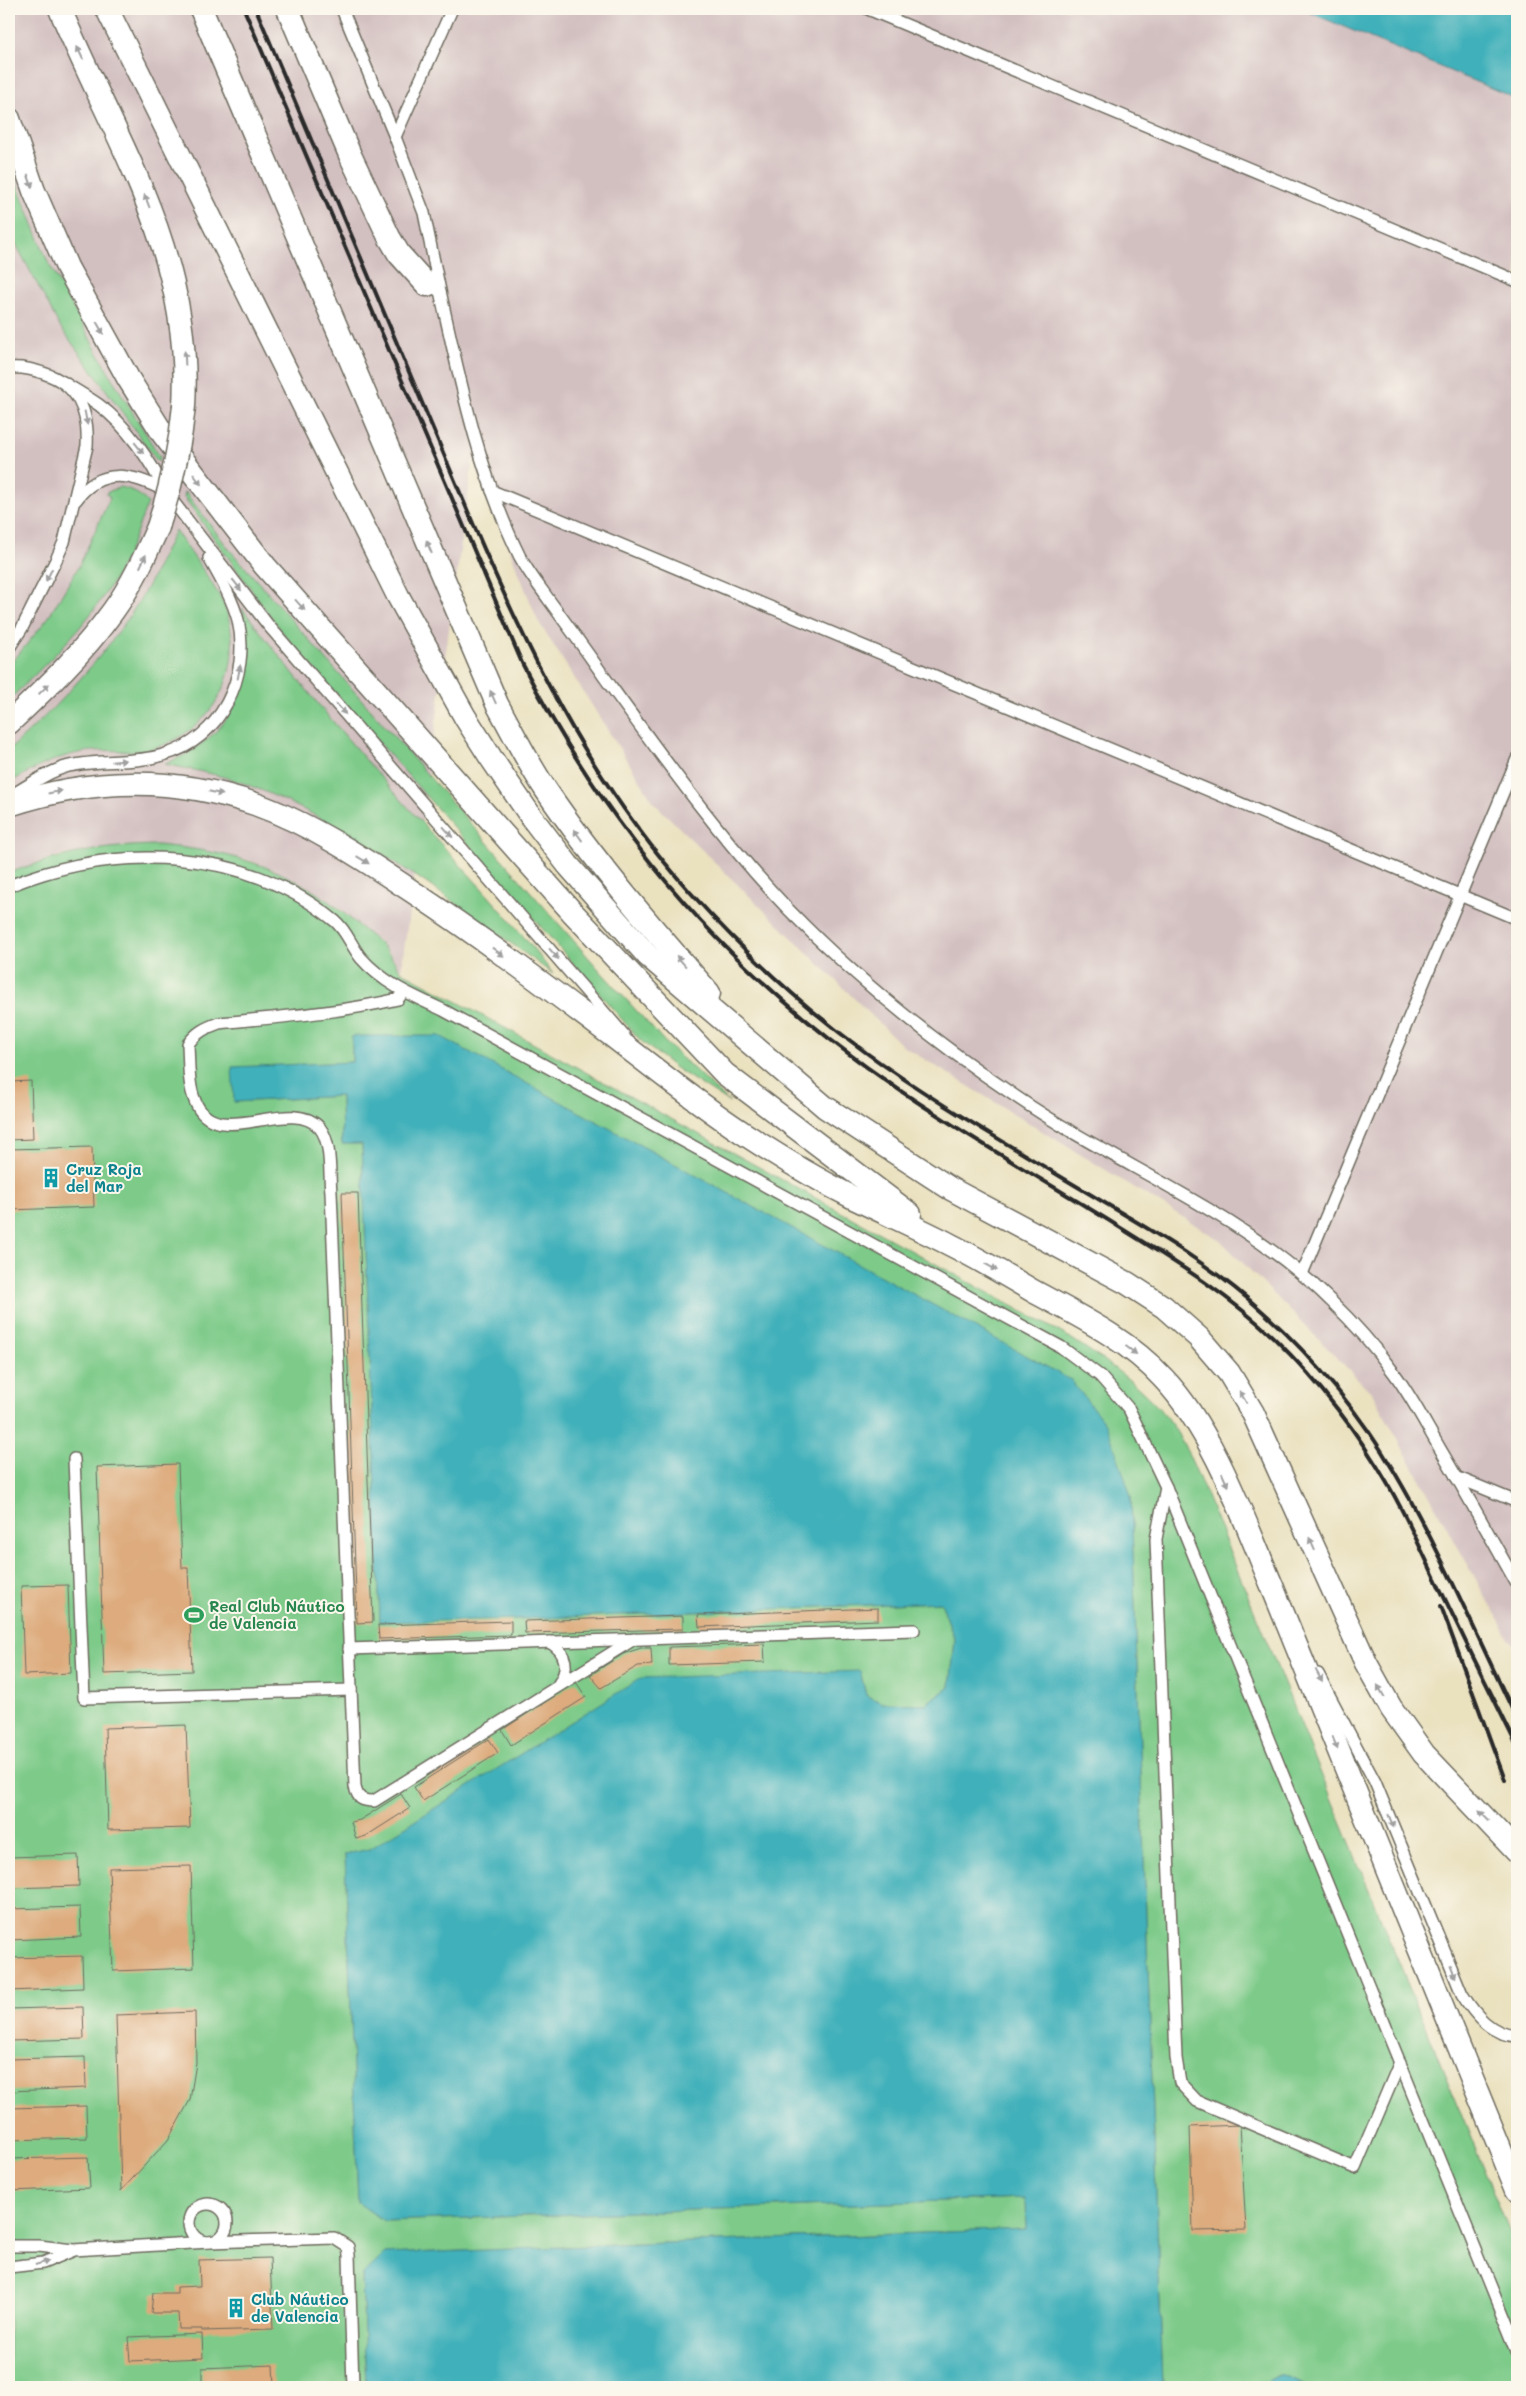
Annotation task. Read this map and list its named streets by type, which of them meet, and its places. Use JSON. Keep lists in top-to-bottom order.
{
  "places": {
    "building": ["Cruz Roja del Mar", "Club Náutico de Valencia"],
    "sports": ["Real Club Náutico de Valencia"]
  }
}
